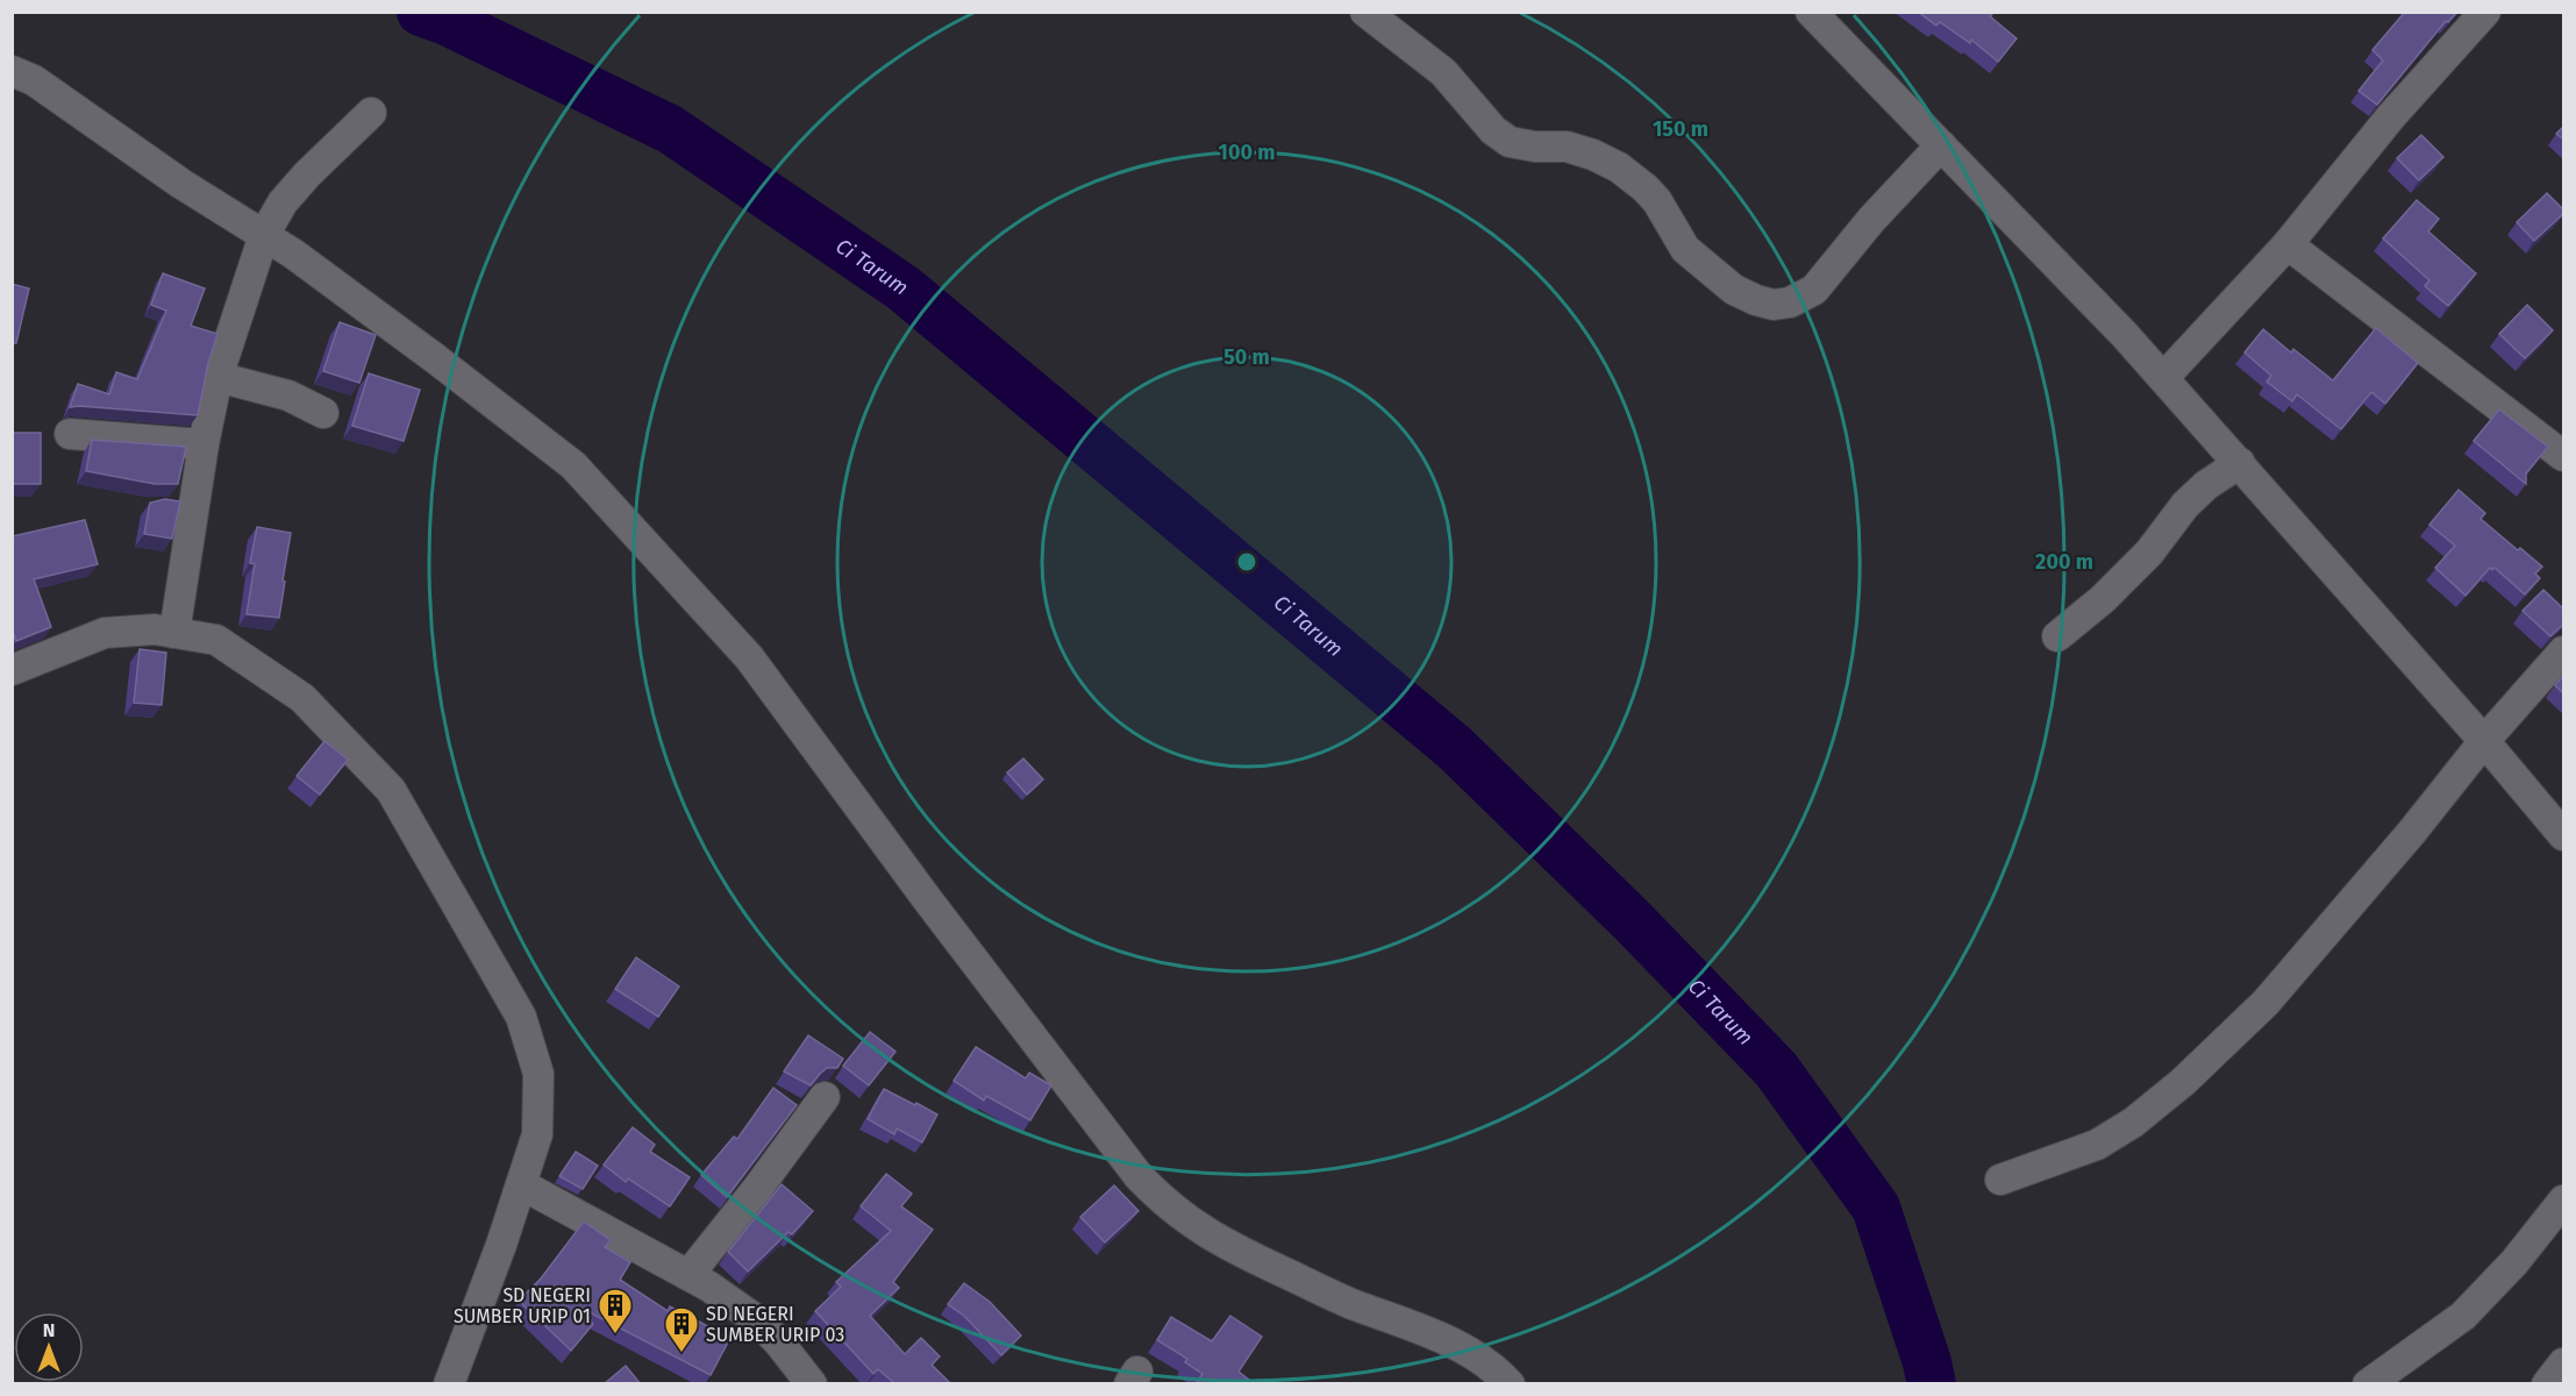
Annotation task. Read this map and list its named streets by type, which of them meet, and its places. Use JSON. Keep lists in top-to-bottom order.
{
  "water": ["Ci Tarum"],
  "places": {
    "building": ["SD NEGERI SUMBER URIP 01", "SD NEGERI SUMBER URIP 03"]
  },
  "north": "top",
  "rings": [
    "150 m",
    "100 m",
    "50 m",
    "200 m"
  ]
}
